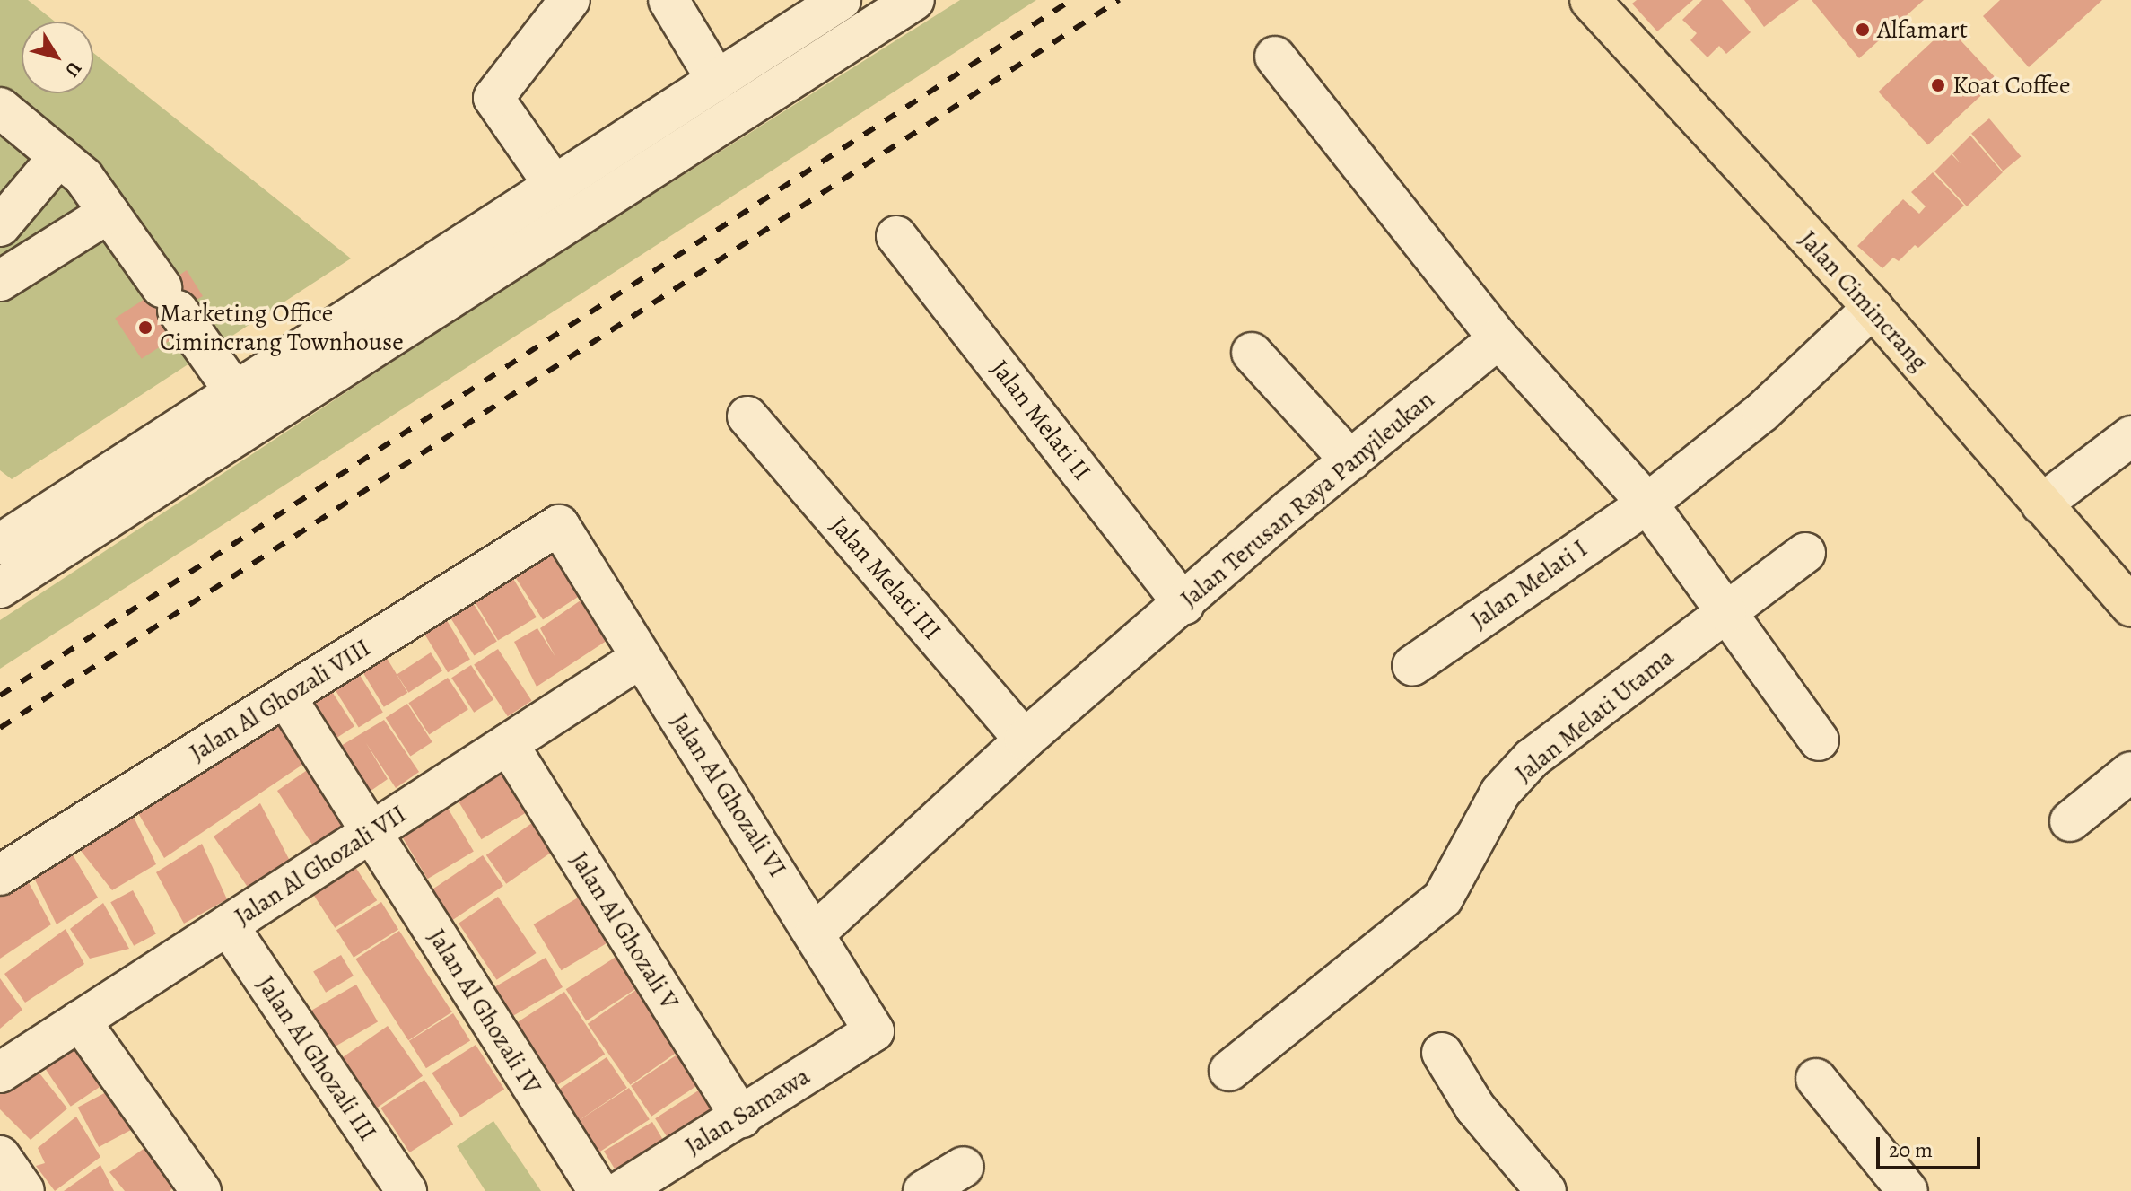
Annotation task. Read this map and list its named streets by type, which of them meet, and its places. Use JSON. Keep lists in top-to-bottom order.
{
  "streets": {
    "main road": ["Jalan Cimincrang"],
    "street": [
      "Jalan Melati II",
      "Jalan Terusan Raya Panyileukan",
      "Jalan Melati III",
      "Jalan Melati I",
      "Jalan Al Ghozali VIII",
      "Jalan Melati Utama",
      "Jalan Al Ghozali VI",
      "Jalan Al Ghozali VII",
      "Jalan Al Ghozali V",
      "Jalan Al Ghozali IV",
      "Jalan Al Ghozali III",
      "Jalan Samawa"
    ]
  },
  "crossings": [
    ["Jalan Melati II", "Jalan Terusan Raya Panyileukan"],
    ["Jalan Terusan Raya Panyileukan", "Jalan Melati III"],
    ["Jalan Terusan Raya Panyileukan", "Jalan Al Ghozali VI"],
    ["Jalan Terusan Raya Panyileukan", "Jalan Samawa"],
    ["Jalan Al Ghozali VIII", "Jalan Al Ghozali VI"],
    ["Jalan Al Ghozali VIII", "Jalan Al Ghozali IV"],
    ["Jalan Al Ghozali VI", "Jalan Al Ghozali VII"],
    ["Jalan Al Ghozali VI", "Jalan Samawa"],
    ["Jalan Al Ghozali VII", "Jalan Al Ghozali V"],
    ["Jalan Al Ghozali VII", "Jalan Al Ghozali IV"],
    ["Jalan Al Ghozali VII", "Jalan Al Ghozali III"],
    ["Jalan Al Ghozali V", "Jalan Samawa"]
  ],
  "places": ["Alfamart", "Koat Coffee", "Marketing Office Cimincrang Townhouse"],
  "scale_bar": "20 m",
  "north": "bottom right"
}
